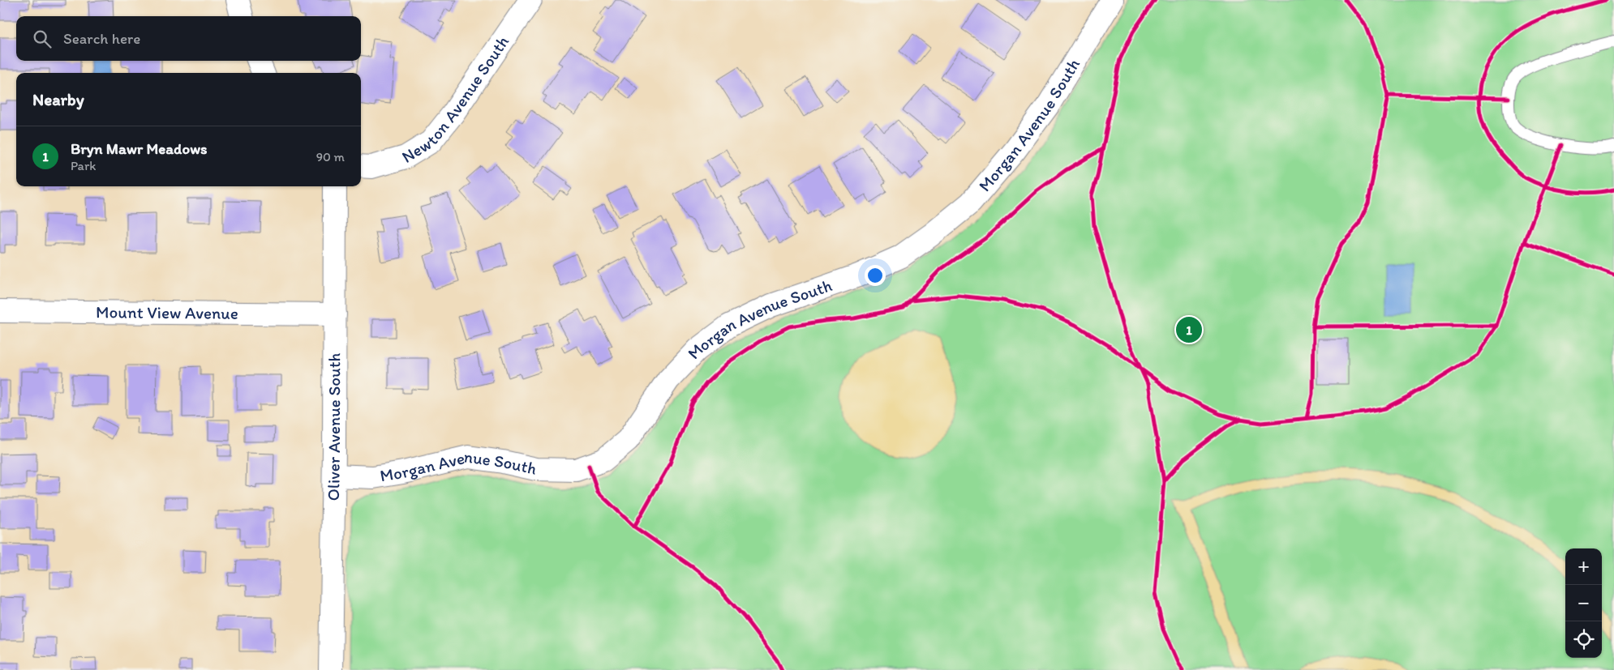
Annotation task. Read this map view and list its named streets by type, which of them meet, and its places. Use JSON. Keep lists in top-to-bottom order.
{
  "streets": {
    "street": [
      "Newton Avenue South",
      "Morgan Avenue South",
      "Mount View Avenue",
      "Oliver Avenue South"
    ]
  },
  "crossings": [
    ["Morgan Avenue South", "Oliver Avenue South"],
    ["Mount View Avenue", "Oliver Avenue South"]
  ],
  "page": {
    "search": "Search here",
    "heading": "Nearby",
    "list": [
      {
        "mark": "1",
        "name": "Bryn Mawr Meadows",
        "note": "Park",
        "value": "90 m"
      }
    ],
    "pins": "1",
    "map_buttons": ["+", "−"]
  }
}
